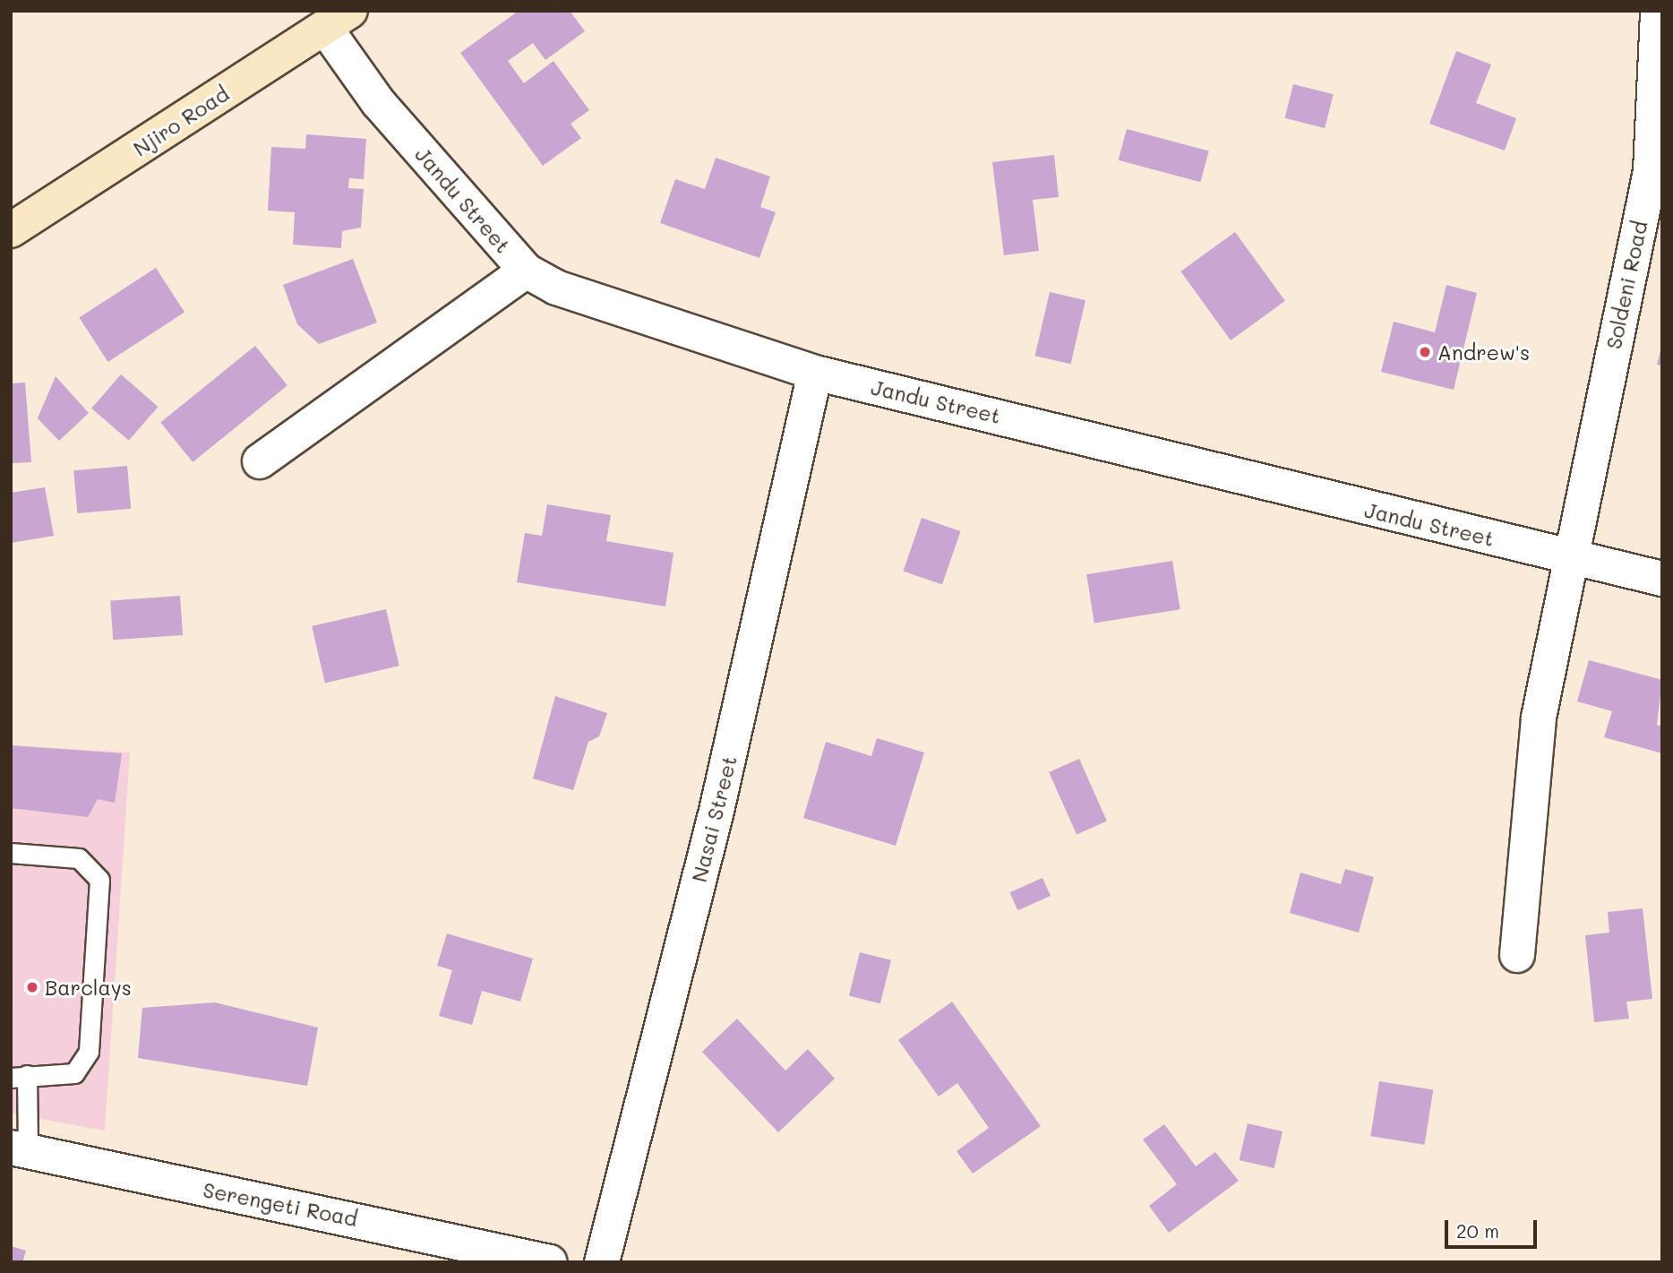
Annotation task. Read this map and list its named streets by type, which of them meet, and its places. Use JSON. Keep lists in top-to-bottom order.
{
  "streets": {
    "street": [
      "Njiro Road",
      "Jandu Street",
      "Soldeni Road",
      "Nasai Street",
      "Serengeti Road"
    ]
  },
  "crossings": [
    ["Njiro Road", "Jandu Street"],
    ["Jandu Street", "Soldeni Road"],
    ["Jandu Street", "Nasai Street"]
  ],
  "places": ["Andrew's", "Barclays"],
  "scale_bar": "20 m"
}
